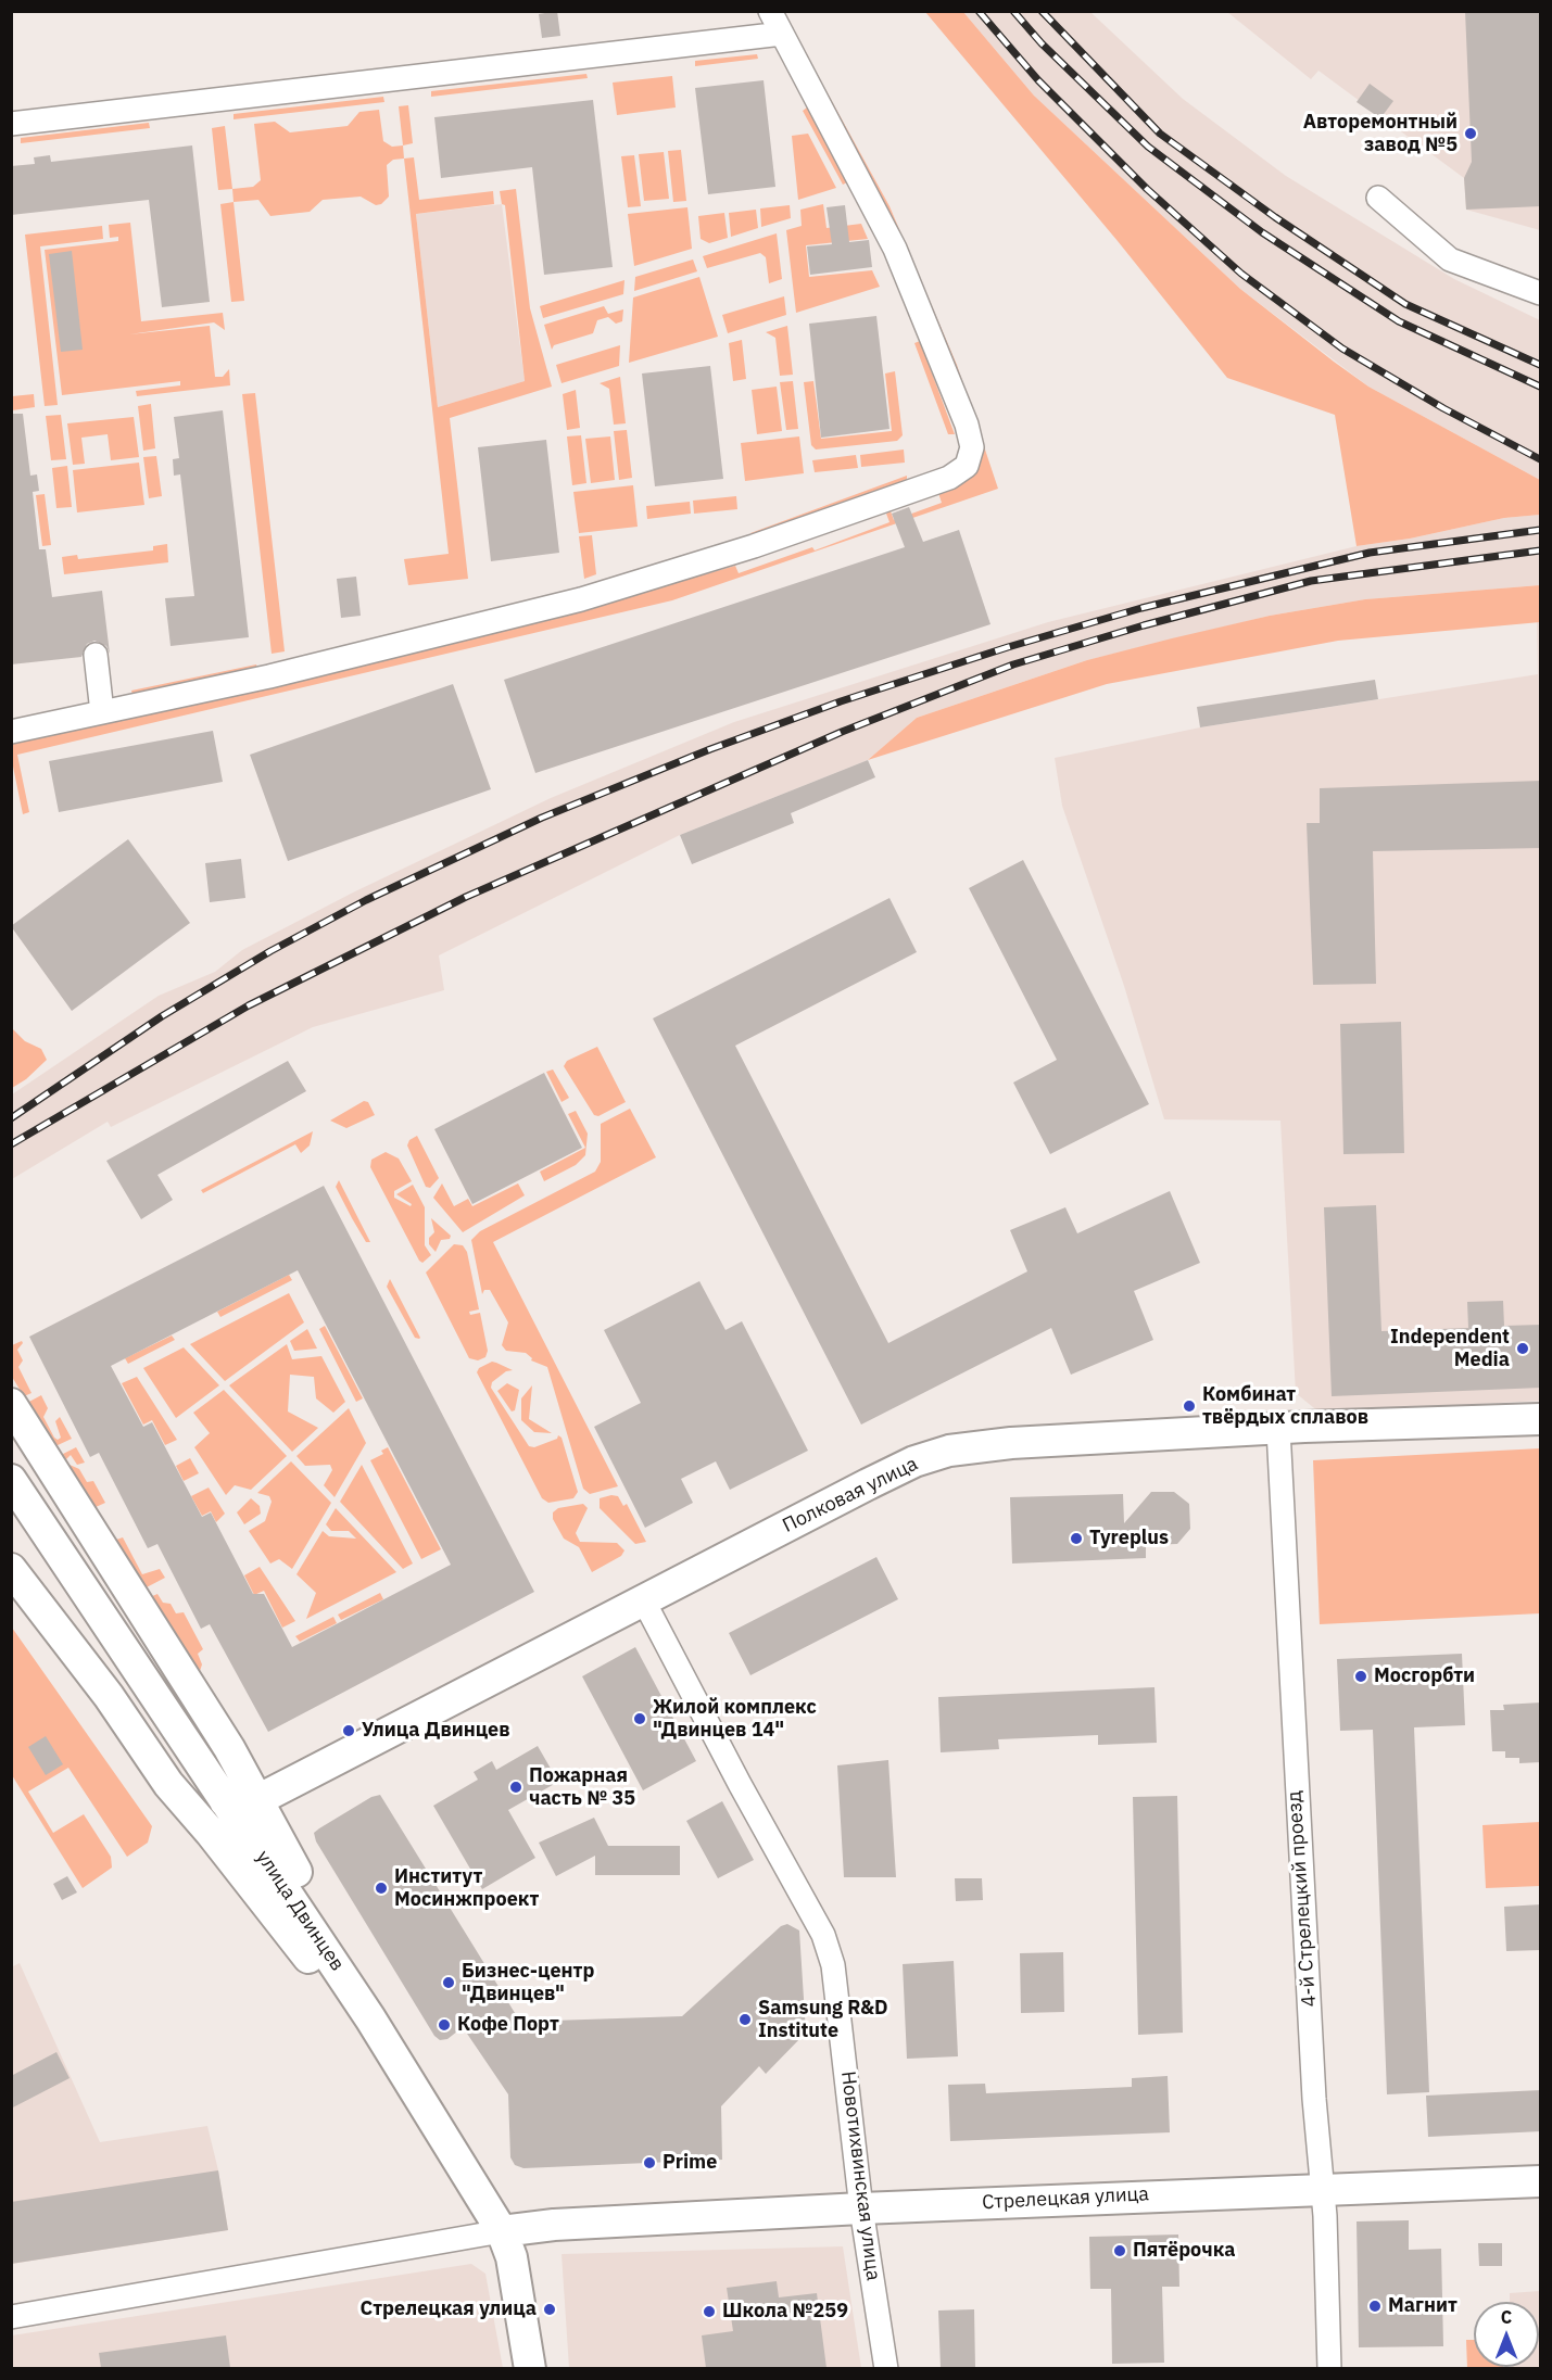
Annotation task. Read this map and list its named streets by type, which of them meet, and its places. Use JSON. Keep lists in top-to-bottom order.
{
  "streets": {
    "street": [
      "Полковая улица",
      "4-й Стрелецкий проезд",
      "улица Двинцев",
      "Новотихвинская улица",
      "Стрелецкая улица"
    ]
  },
  "crossings": [
    ["Полковая улица", "4-й Стрелецкий проезд"],
    ["Полковая улица", "улица Двинцев"],
    ["Полковая улица", "Новотихвинская улица"],
    ["4-й Стрелецкий проезд", "Стрелецкая улица"],
    ["улица Двинцев", "Стрелецкая улица"],
    ["Новотихвинская улица", "Стрелецкая улица"]
  ],
  "places": [
    "Авторемонтный завод №5",
    "Independent Media",
    "Комбинат твёрдых сплавов",
    "Tyreplus",
    "Мосгорбти",
    "Жилой комплекс \"Двинцев 14\"",
    "Улица Двинцев",
    "Пожарная часть № 35",
    "Институт Мосинжпроект",
    "Бизнес-центр \"Двинцев\"",
    "Samsung R&D Institute",
    "Кофе Порт",
    "Prime",
    "Пятёрочка",
    "Магнит",
    "Стрелецкая улица",
    "Школа №259"
  ],
  "north": "top"
}
